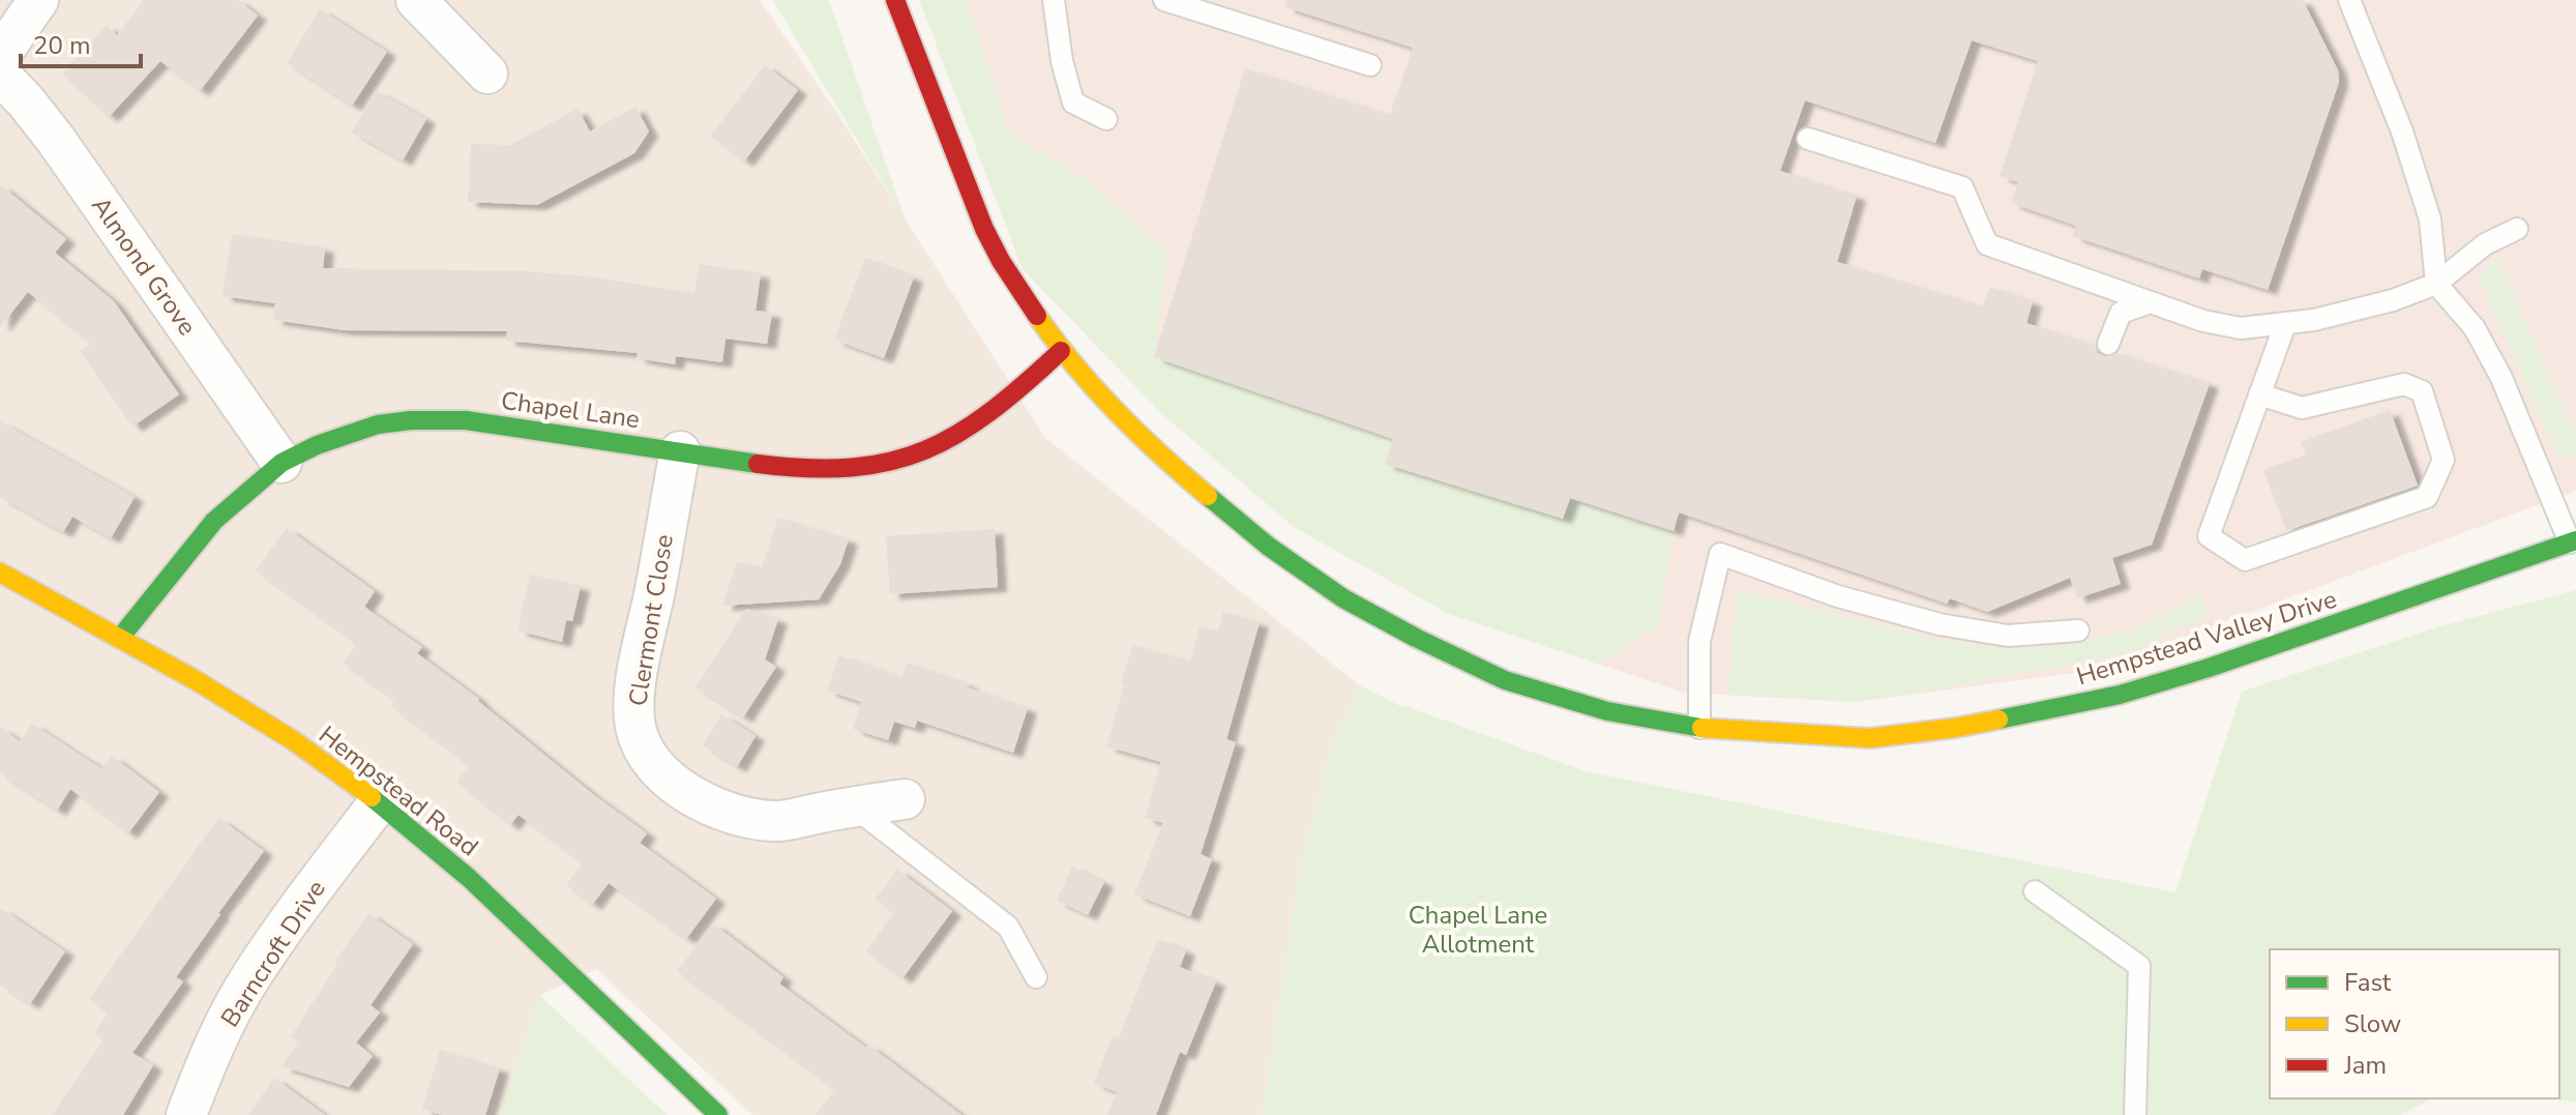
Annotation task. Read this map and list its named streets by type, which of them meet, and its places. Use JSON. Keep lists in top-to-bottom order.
{
  "streets": {
    "street": [
      "Almond Grove",
      "Chapel Lane",
      "Clermont Close",
      "Hempstead Valley Drive",
      "Hempstead Road",
      "Barncroft Drive"
    ]
  },
  "crossings": [
    ["Almond Grove", "Chapel Lane"],
    ["Chapel Lane", "Clermont Close"],
    ["Chapel Lane", "Hempstead Valley Drive"],
    ["Chapel Lane", "Hempstead Road"],
    ["Hempstead Road", "Barncroft Drive"]
  ],
  "parks": ["Chapel Lane Allotment"],
  "legend": ["Fast", "Slow", "Jam"],
  "scale_bar": "20 m"
}
